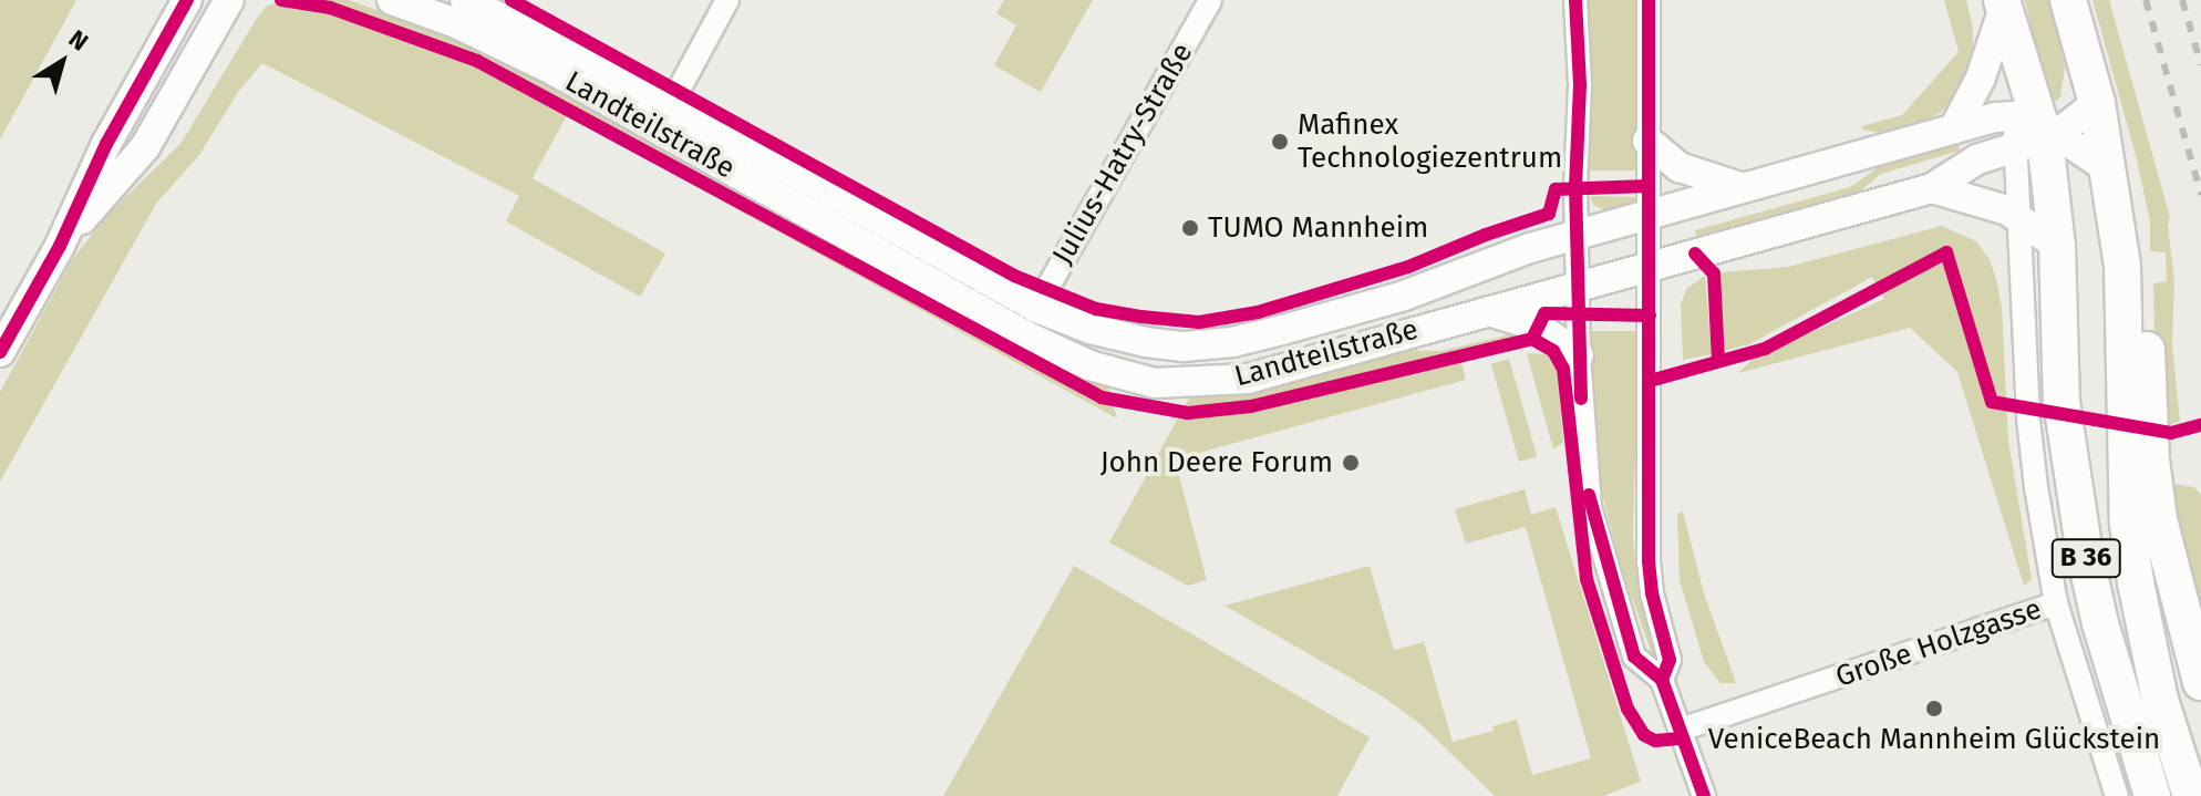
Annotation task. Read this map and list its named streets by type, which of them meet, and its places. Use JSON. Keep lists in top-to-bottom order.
{
  "streets": {
    "main road": ["B 36"],
    "street": ["Landteilstraße", "Julius-Hatry-Straße", "Große Holzgasse"]
  },
  "crossings": [
    ["Landteilstraße", "Julius-Hatry-Straße"],
    ["Landteilstraße", "B 36"]
  ],
  "places": [
    "Mafinex Technologiezentrum",
    "TUMO Mannheim",
    "John Deere Forum",
    "VeniceBeach Mannheim Glückstein"
  ],
  "north": "top right"
}
